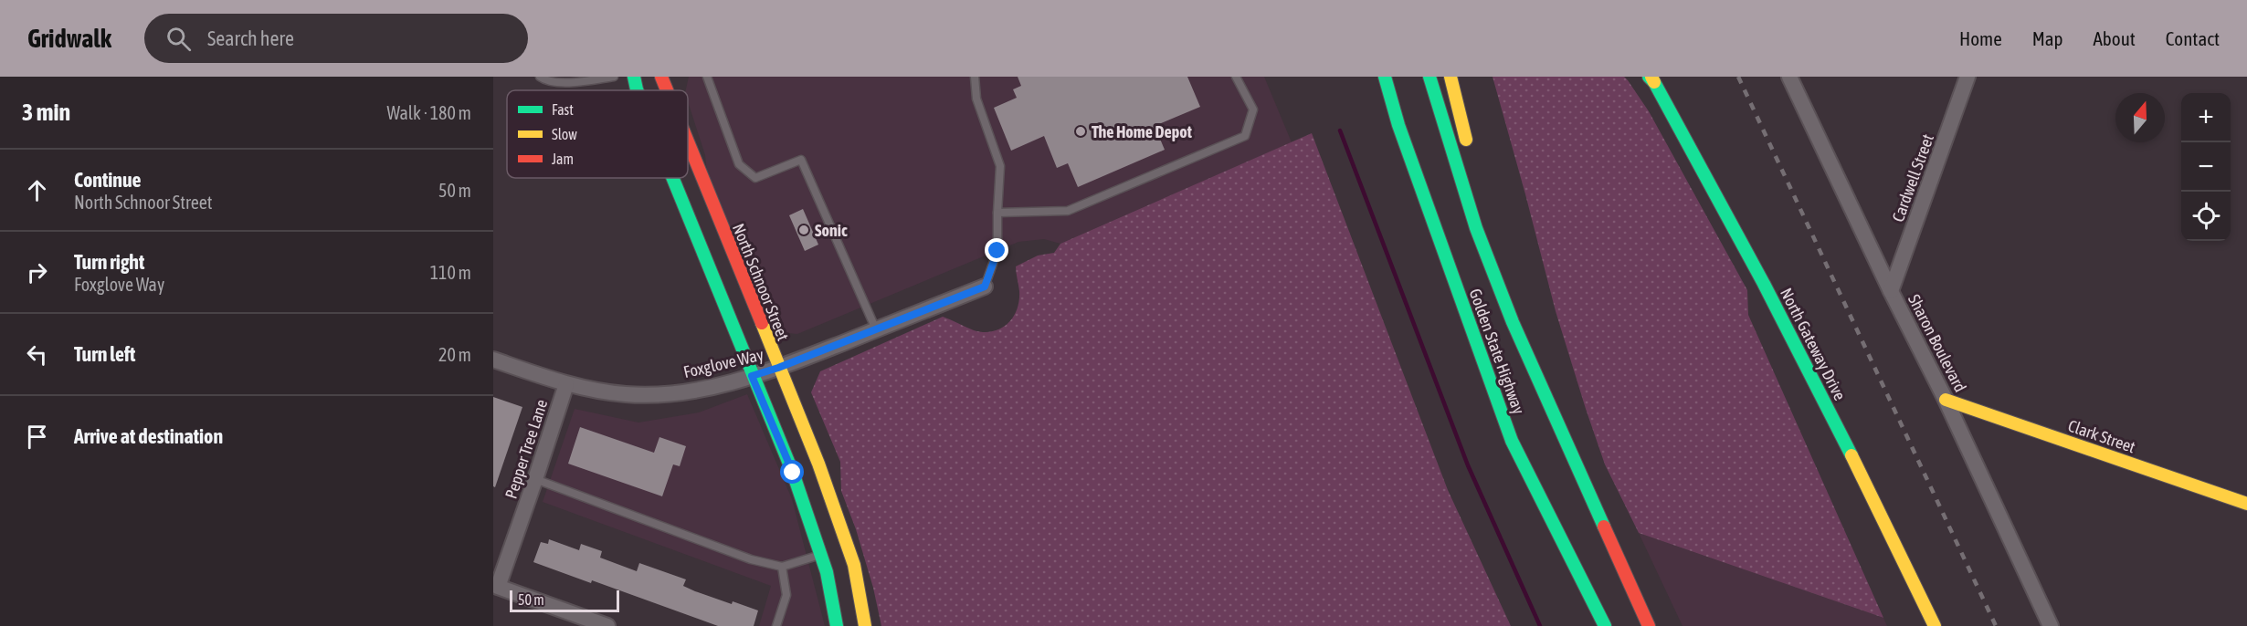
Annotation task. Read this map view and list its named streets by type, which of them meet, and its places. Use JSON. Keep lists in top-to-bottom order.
{
  "streets": {
    "main road": [
      "North Schnoor Street",
      "North Gateway Drive",
      "Golden State Highway",
      "Clark Street"
    ],
    "street": [
      "Cardwell Street",
      "Sharon Boulevard",
      "Foxglove Way",
      "Pepper Tree Lane"
    ]
  },
  "crossings": [
    ["Cardwell Street", "Sharon Boulevard"],
    ["North Schnoor Street", "Foxglove Way"],
    ["Sharon Boulevard", "Clark Street"],
    ["Foxglove Way", "Pepper Tree Lane"]
  ],
  "places": ["The Home Depot", "Sonic"],
  "legend": ["Fast", "Slow", "Jam"],
  "scale_bar": "50 m",
  "north": "top",
  "page": {
    "header": "Gridwalk",
    "search": "Search here",
    "nav": [
      "Home",
      "Map",
      "About",
      "Contact"
    ],
    "heading": ["3 min", "Walk · 180 m"],
    "map_buttons": ["+", "−"],
    "list": [
      ["Continue", "North Schnoor Street", "50 m"],
      ["Turn right", "Foxglove Way", "110 m"],
      ["Turn left", "20 m"],
      "Arrive at destination"
    ],
    "scale": "50 m"
  }
}
